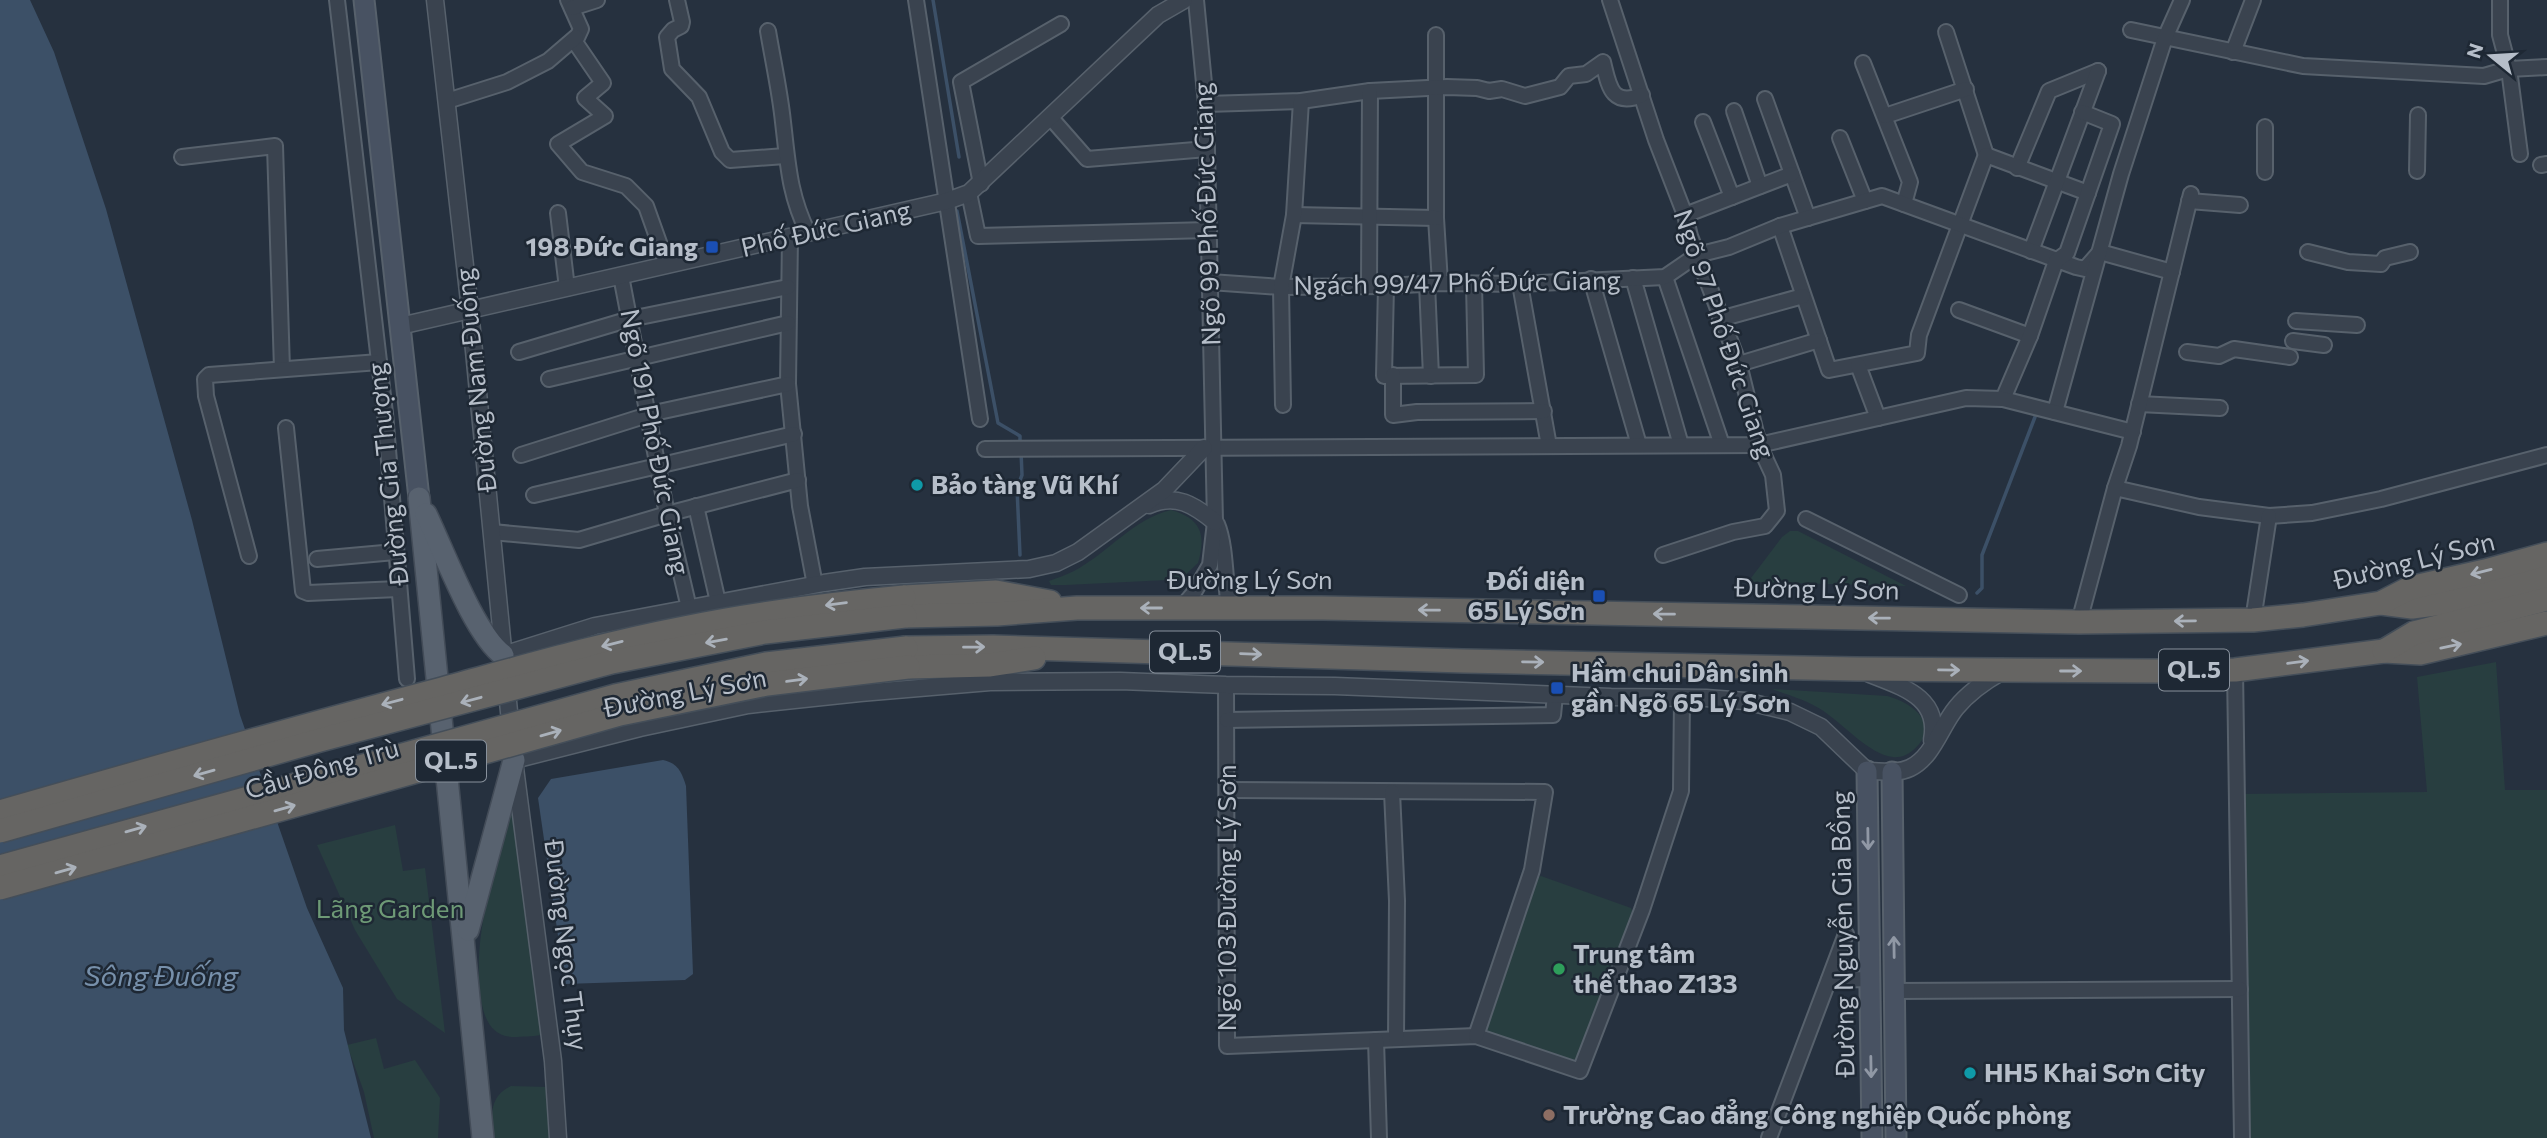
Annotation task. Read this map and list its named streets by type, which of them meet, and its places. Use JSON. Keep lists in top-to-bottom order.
{
  "streets": {
    "highway": ["Đường Lý Sơn", "QL.5", "Cầu Đông Trù"],
    "main road": ["Đường Gia Thượng", "Đường Nguyễn Gia Bồng"],
    "street": [
      "Ngõ 99 Phố Đức Giang",
      "Phố Đức Giang",
      "Ngách 99/47 Phố Đức Giang",
      "Ngõ 97 Phố Đức Giang",
      "Đường Nam Đuống",
      "Ngõ 191 Phố Đức Giang",
      "Ngõ 103 Đường Lý Sơn",
      "Đường Ngọc Thụy"
    ]
  },
  "crossings": [
    ["Ngõ 99 Phố Đức Giang", "Ngách 99/47 Phố Đức Giang"],
    ["Phố Đức Giang", "Đường Nam Đuống"],
    ["Phố Đức Giang", "Ngõ 191 Phố Đức Giang"],
    ["Phố Đức Giang", "Đường Gia Thượng"],
    ["Đường Nam Đuống", "Đường Lý Sơn"],
    ["Đường Nam Đuống", "Đường Ngọc Thụy"],
    ["Đường Lý Sơn", "QL.5"],
    ["Đường Lý Sơn", "Cầu Đông Trù"],
    ["Đường Lý Sơn", "Ngõ 103 Đường Lý Sơn"],
    ["Đường Lý Sơn", "Đường Nguyễn Gia Bồng"],
    ["Đường Lý Sơn", "Đường Ngọc Thụy"],
    ["QL.5", "Cầu Đông Trù"]
  ],
  "water": ["Sông Đuống"],
  "parks": ["Lãng Garden"],
  "places": {
    "transit": ["198 Đức Giang", "Đối diện 65 Lý Sơn", "Hầm chui Dân sinh gần Ngõ 65 Lý Sơn"],
    "other": [
      "Bảo tàng Vũ Khí",
      "Trung tâm thể thao Z133",
      "HH5 Khai Sơn City",
      "Trường Cao đẳng Công nghiệp Quốc phòng"
    ]
  },
  "north": "left"
}
